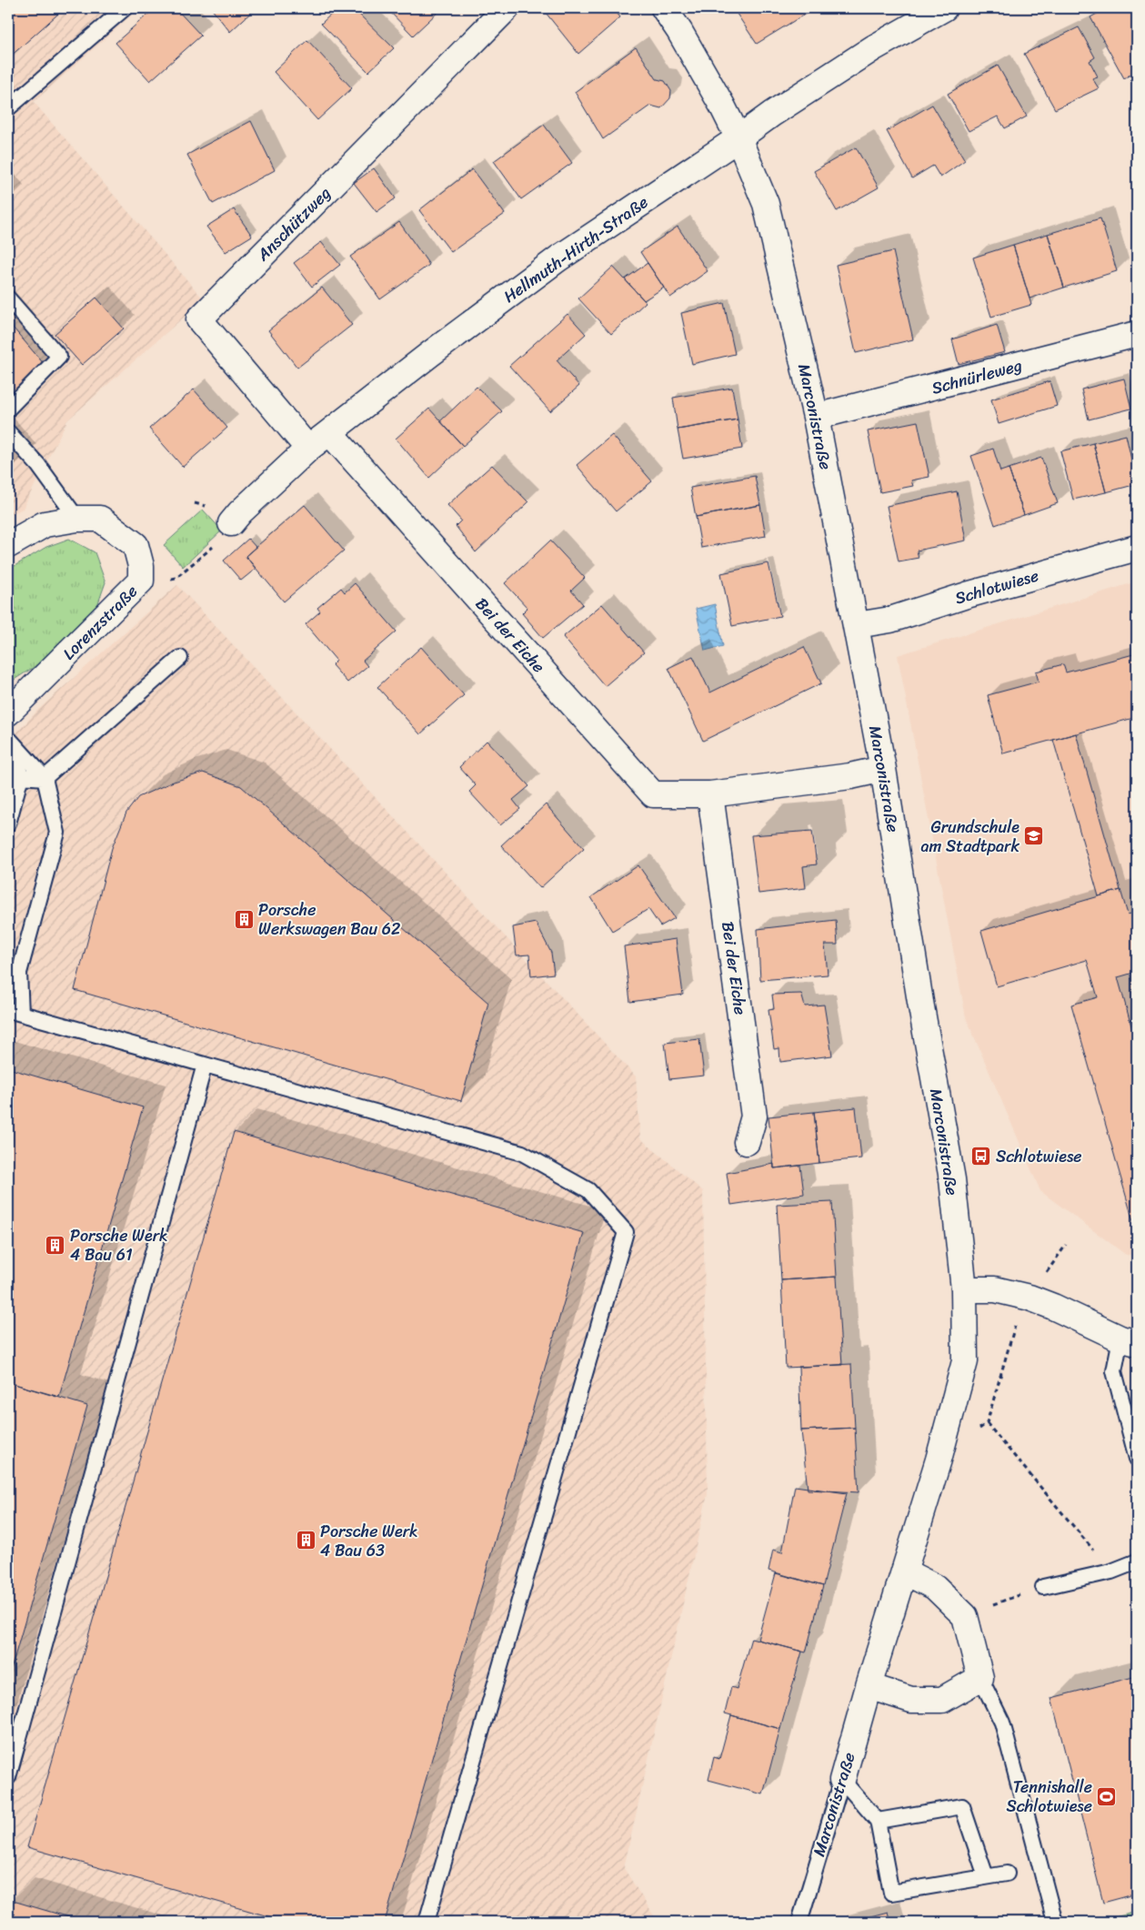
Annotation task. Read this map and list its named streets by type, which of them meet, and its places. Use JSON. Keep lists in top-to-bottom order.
{
  "streets": {
    "street": [
      "Anschützweg",
      "Hellmuth-Hirth-Straße",
      "Schnürleweg",
      "Marconistraße",
      "Schlotwiese",
      "Lorenzstraße",
      "Bei der Eiche"
    ]
  },
  "crossings": [
    ["Anschützweg", "Hellmuth-Hirth-Straße"],
    ["Hellmuth-Hirth-Straße", "Marconistraße"],
    ["Hellmuth-Hirth-Straße", "Bei der Eiche"],
    ["Schnürleweg", "Marconistraße"],
    ["Marconistraße", "Schlotwiese"],
    ["Marconistraße", "Bei der Eiche"]
  ],
  "places": {
    "school or university": ["Grundschule am Stadtpark"],
    "building": ["Porsche Werkswagen Bau 62", "Porsche Werk 4 Bau 61", "Porsche Werk 4 Bau 63"],
    "bus stop": ["Schlotwiese"],
    "sports": ["Tennishalle Schlotwiese"]
  }
}
